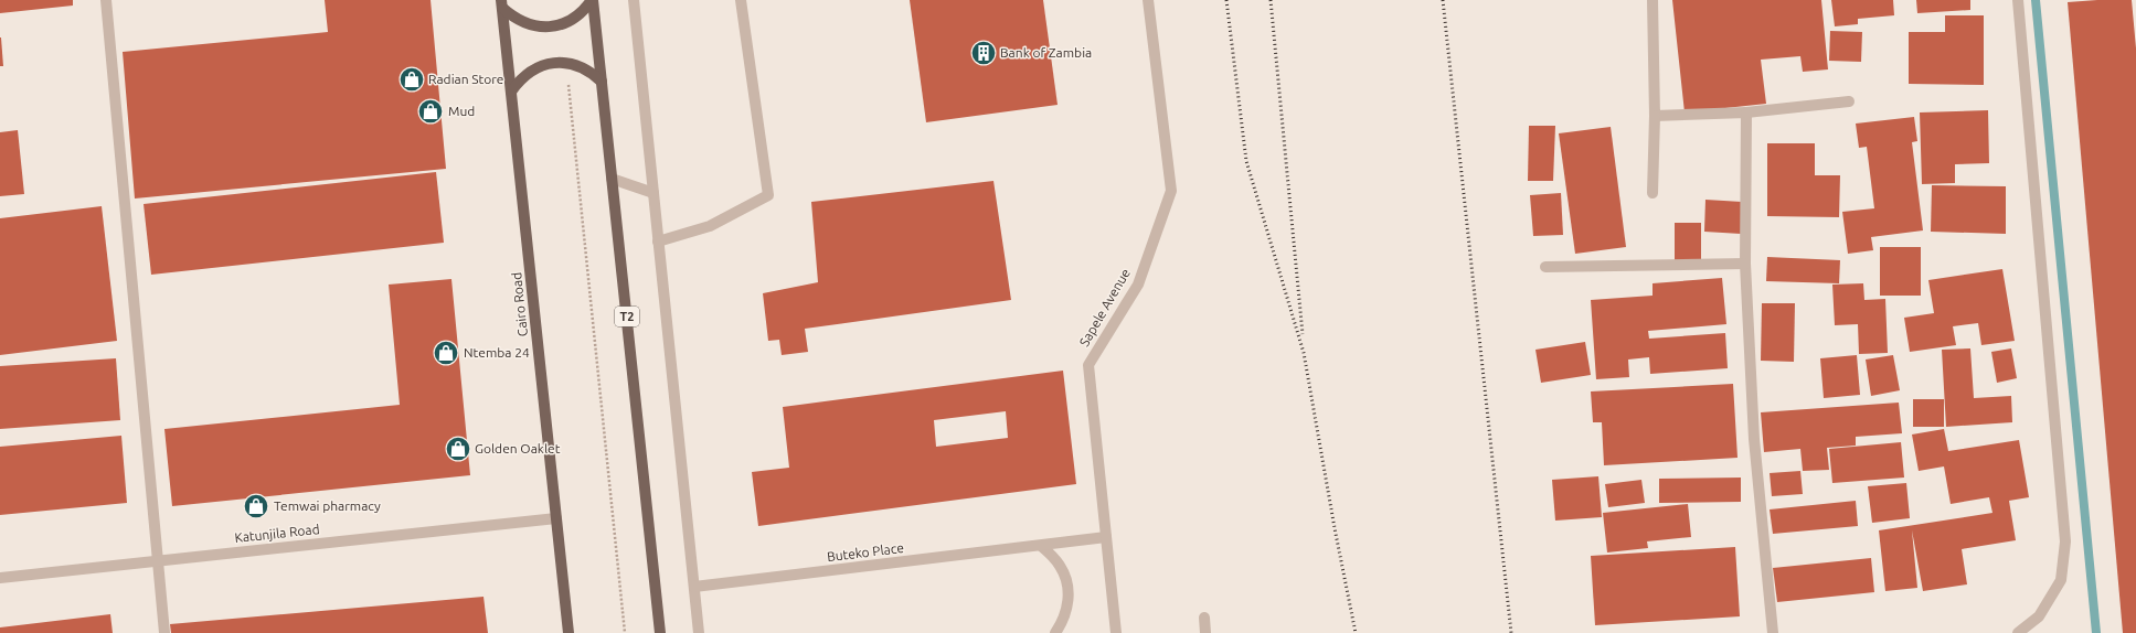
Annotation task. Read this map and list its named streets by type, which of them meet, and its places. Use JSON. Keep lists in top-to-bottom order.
{
  "streets": {
    "main road": ["Cairo Road", "T2"],
    "street": ["Sapele Avenue", "Katunjila Road", "Buteko Place"]
  },
  "crossings": [
    ["Cairo Road", "Katunjila Road"],
    ["Sapele Avenue", "Buteko Place"]
  ],
  "places": {
    "building": ["Bank of Zambia"],
    "shop": [
      "Radian Store",
      "Mud",
      "Ntemba 24",
      "Golden Oaklet",
      "Temwai pharmacy"
    ]
  }
}
